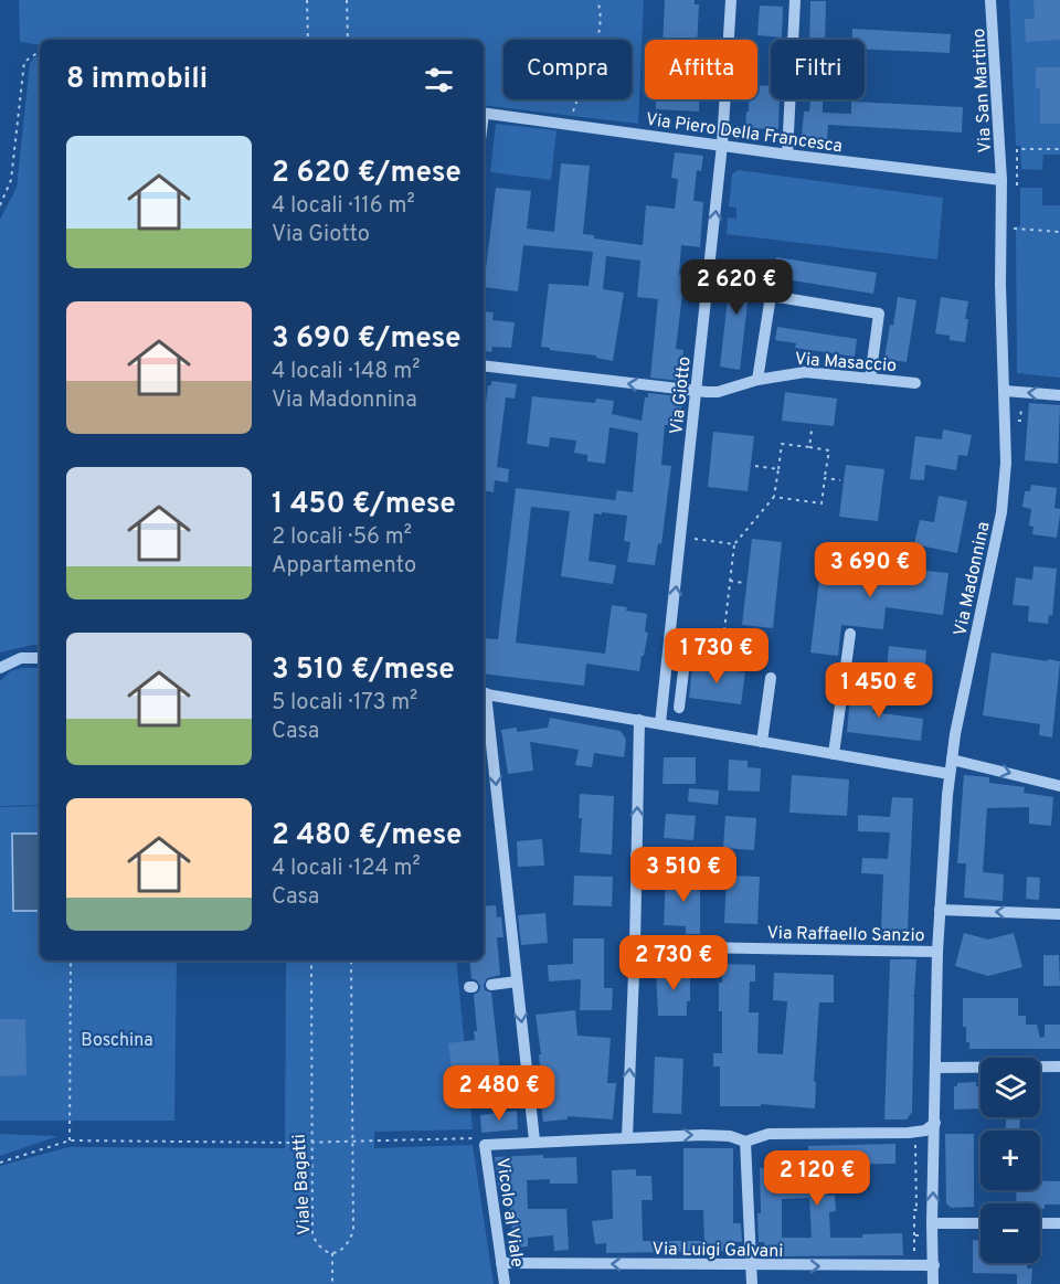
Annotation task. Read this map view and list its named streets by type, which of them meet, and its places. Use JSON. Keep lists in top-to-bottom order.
{
  "streets": {
    "street": [
      "Via San Martino",
      "Via Piero Della Francesca",
      "Via Masaccio",
      "Via Giotto",
      "Via Madonnina",
      "Via Raffaello Sanzio",
      "Vicolo al Viale",
      "Via Luigi Galvani"
    ],
    "path": ["Viale Bagatti"]
  },
  "crossings": [
    ["Via San Martino", "Via Piero Della Francesca"],
    ["Via San Martino", "Via Madonnina"],
    ["Via Piero Della Francesca", "Via Giotto"],
    ["Via Piero Della Francesca", "Via Madonnina"],
    ["Via Masaccio", "Via Giotto"],
    ["Via Madonnina", "Via Raffaello Sanzio"],
    ["Via Madonnina", "Via Luigi Galvani"],
    ["Vicolo al Viale", "Via Luigi Galvani"]
  ],
  "one_way": ["Via Masaccio", "Via Giotto"],
  "parks": ["Boschina"],
  "page": {
    "chip": ["Compra", "Affitta", "Filtri"],
    "heading": "8 immobili",
    "list": [
      {
        "name": "2 620 €/mese",
        "note": "4 locali · 116 m² · Via Giotto"
      },
      {
        "name": "3 690 €/mese",
        "note": "4 locali · 148 m² · Via Madonnina"
      },
      {
        "name": "1 450 €/mese",
        "note": "2 locali · 56 m² · Appartamento"
      },
      {
        "name": "3 510 €/mese",
        "note": "5 locali · 173 m² · Casa"
      },
      {
        "name": "2 480 €/mese",
        "note": "4 locali · 124 m² · Casa"
      }
    ],
    "price": [
      "2 620 €",
      "3 690 €",
      "1 730 €",
      "1 450 €",
      "3 510 €",
      "2 730 €",
      "2 480 €",
      "2 120 €"
    ],
    "map_buttons": ["+", "−"]
  }
}
